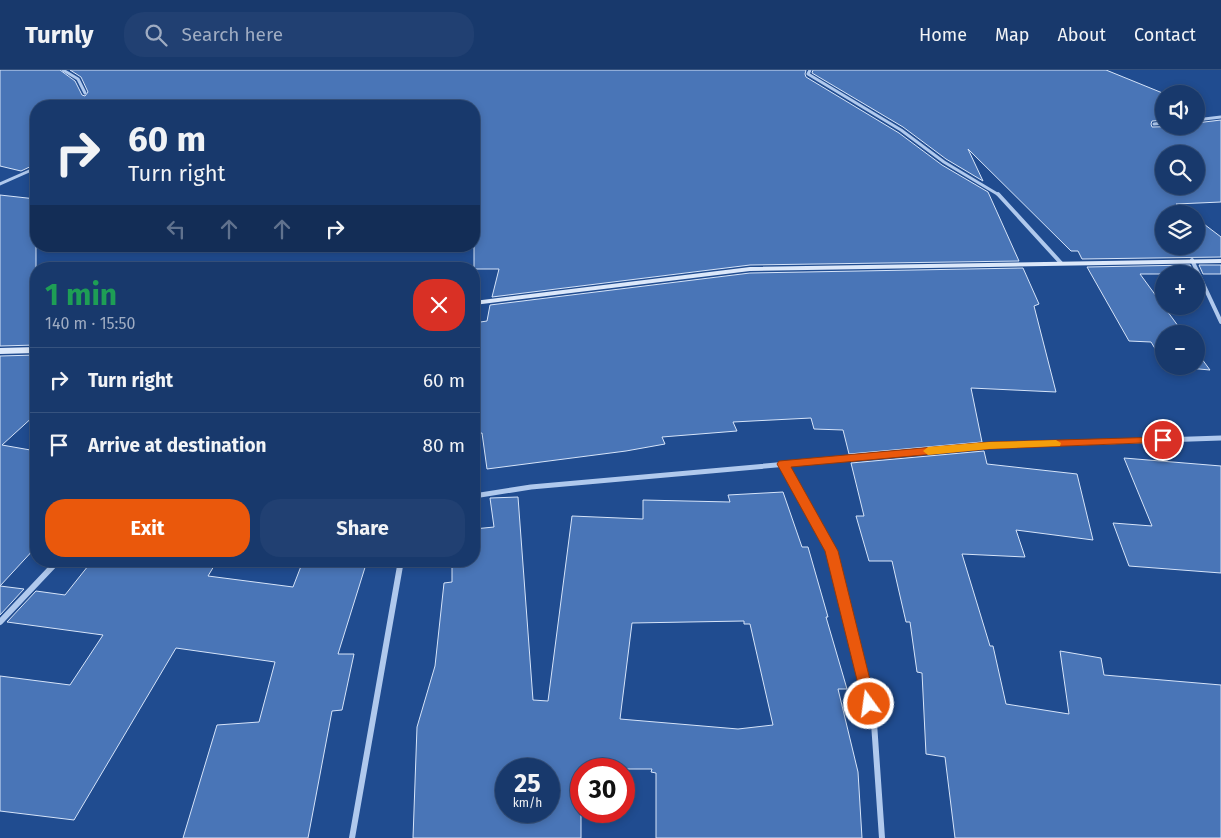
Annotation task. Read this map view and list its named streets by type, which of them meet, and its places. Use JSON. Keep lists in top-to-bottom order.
{
  "page": {
    "header": "Turnly",
    "search": "Search here",
    "nav": [
      "Home",
      "Map",
      "About",
      "Contact"
    ],
    "map_buttons": ["+", "−"],
    "turn": ["60 m", "Turn right"],
    "heading": ["1 min", "140 m · 15:50"],
    "list": [
      {
        "name": "Turn right",
        "value": "60 m"
      },
      {
        "name": "Arrive at destination",
        "value": "80 m"
      }
    ],
    "buttons": ["Exit", "Share"],
    "speed": "25 km/h",
    "limit": "30"
  }
}
